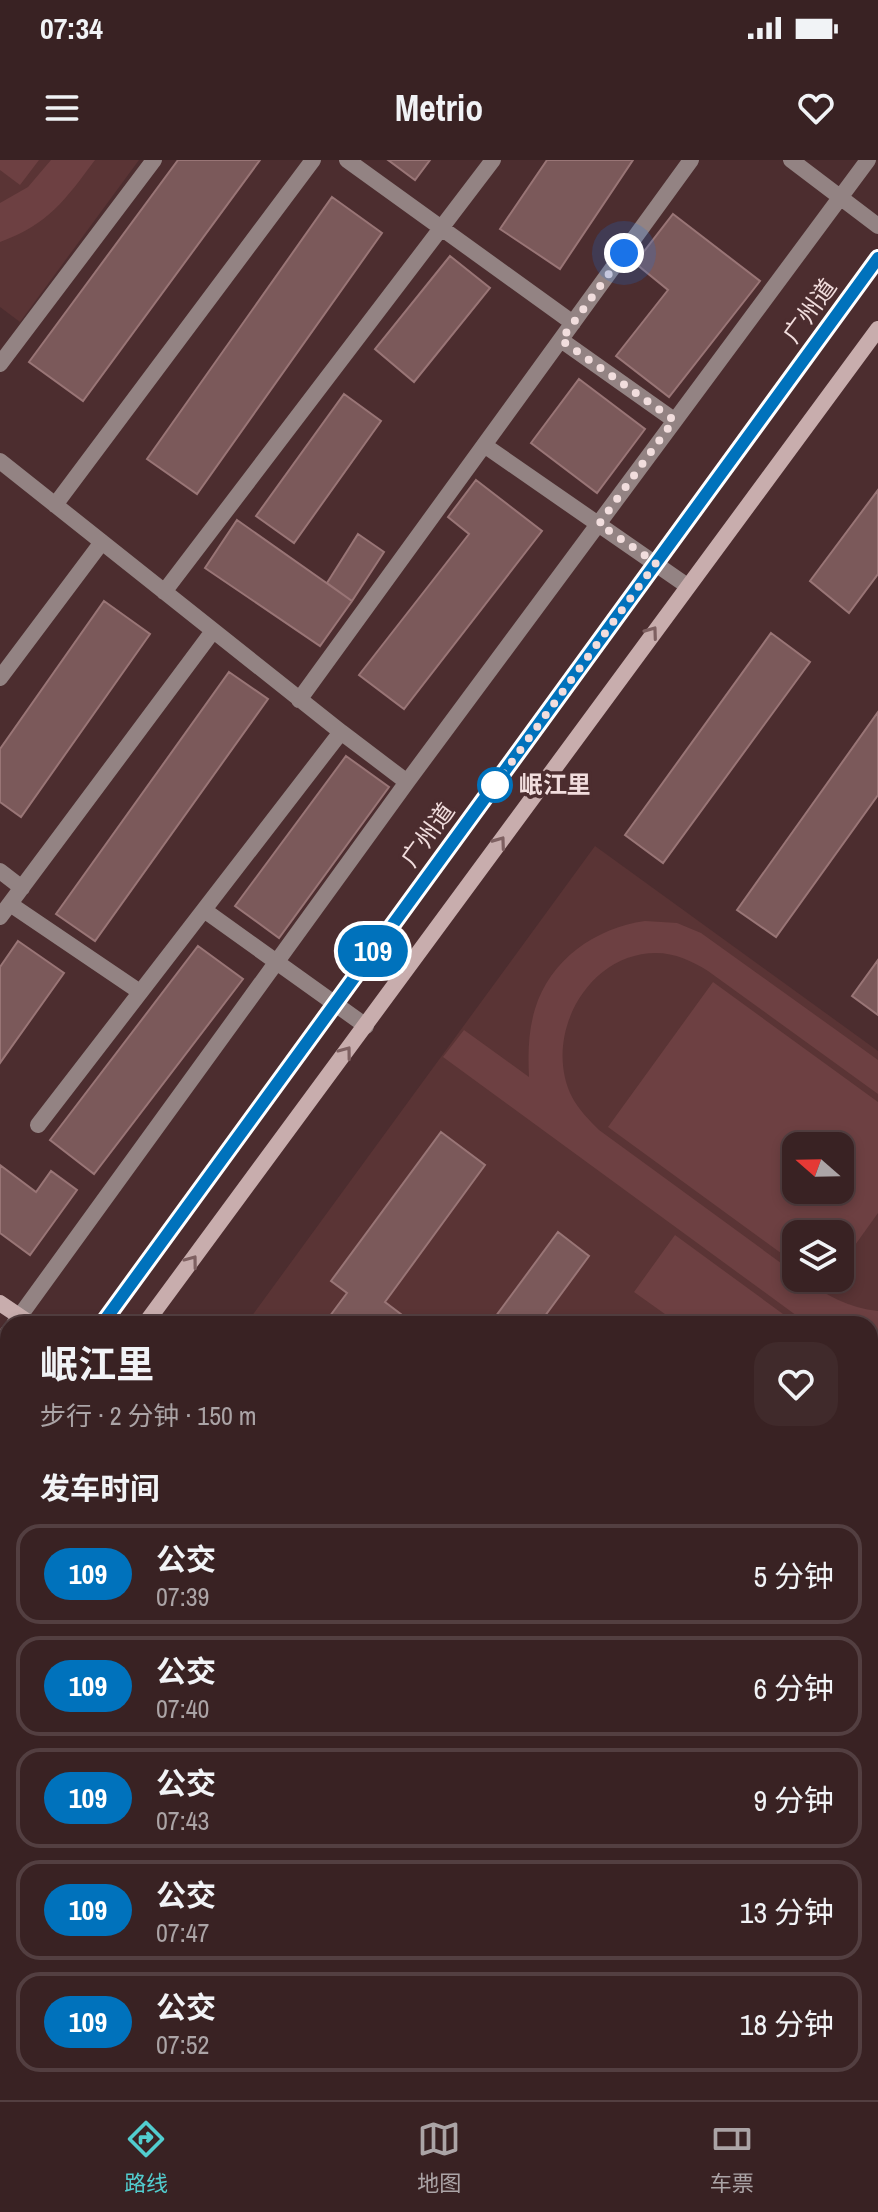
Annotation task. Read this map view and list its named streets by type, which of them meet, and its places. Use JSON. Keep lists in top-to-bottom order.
{
  "streets": {
    "street": ["广州道"]
  },
  "places": ["岷江里"],
  "lines": ["bus line 109"],
  "north": "left",
  "page": {
    "status": "07:34",
    "header": "Metrio",
    "on_map": "109",
    "heading": [
      ["岷江里", "步行 · 2 分钟 · 150 m"],
      "发车时间"
    ],
    "list": [
      {
        "mark": "109",
        "name": "公交",
        "note": "07:39",
        "value": "5 分钟"
      },
      {
        "mark": "109",
        "name": "公交",
        "note": "07:40",
        "value": "6 分钟"
      },
      {
        "mark": "109",
        "name": "公交",
        "note": "07:43",
        "value": "9 分钟"
      },
      {
        "mark": "109",
        "name": "公交",
        "note": "07:47",
        "value": "13 分钟"
      },
      {
        "mark": "109",
        "name": "公交",
        "note": "07:52",
        "value": "18 分钟"
      }
    ],
    "tabs": ["路线", "地图", "车票"]
  }
}
